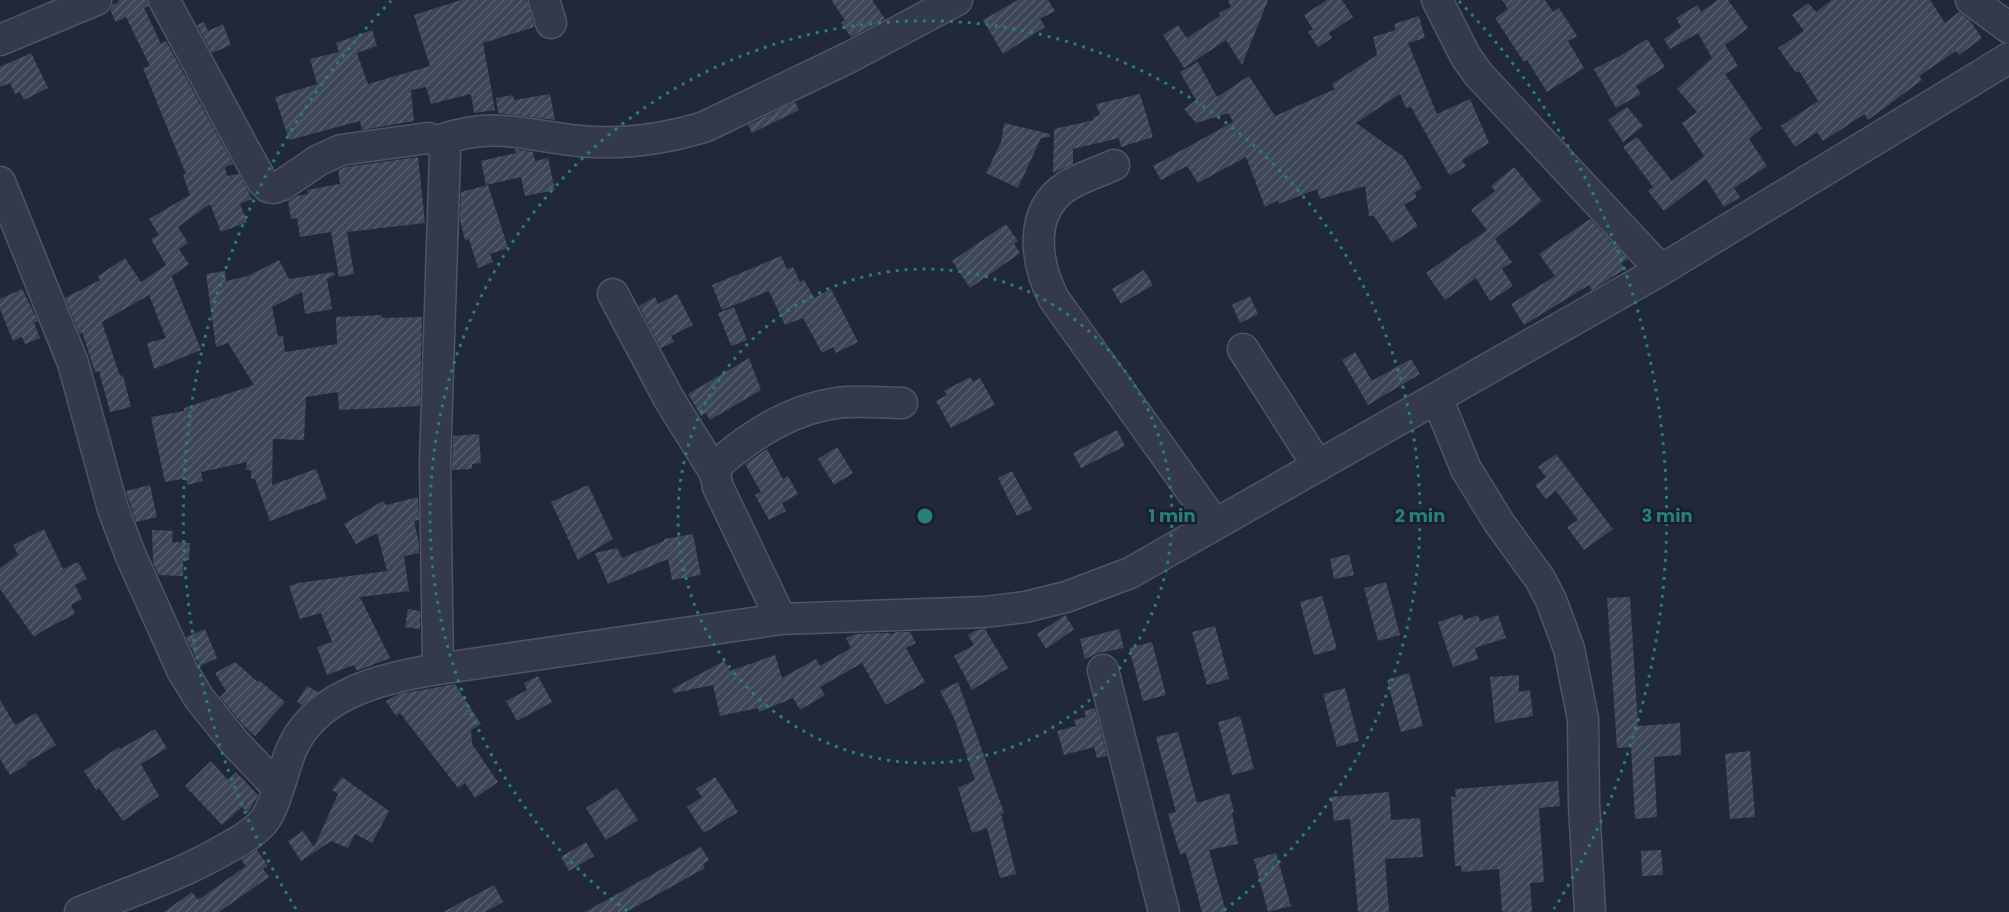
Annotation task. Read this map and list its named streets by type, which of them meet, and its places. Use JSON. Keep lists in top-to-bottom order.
{
  "rings": ["1 min", "2 min", "3 min"]
}
